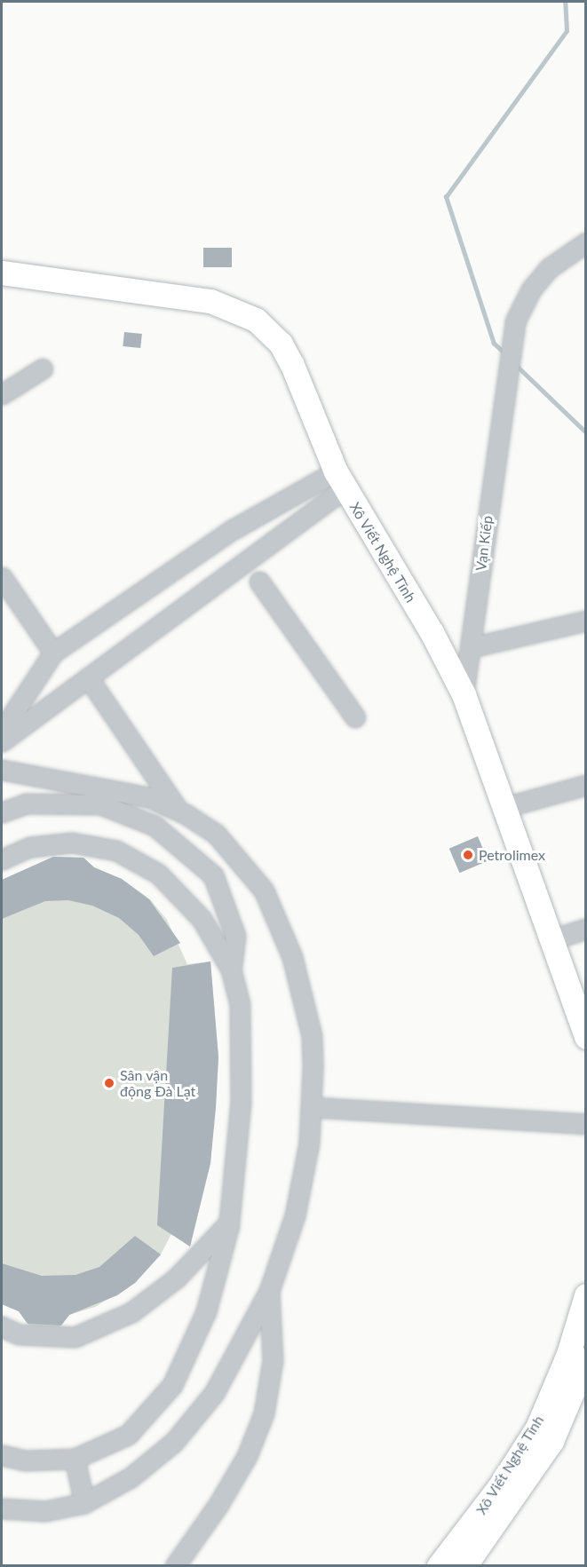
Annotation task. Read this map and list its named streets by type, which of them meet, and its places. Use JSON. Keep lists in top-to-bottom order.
{
  "streets": {
    "main road": ["Xô Viết Nghệ Tĩnh"],
    "street": ["Vạn Kiếp"]
  },
  "crossings": [
    ["Vạn Kiếp", "Xô Viết Nghệ Tĩnh"]
  ],
  "places": ["Petrolimex", "Sân vận động Đà Lạt"]
}
